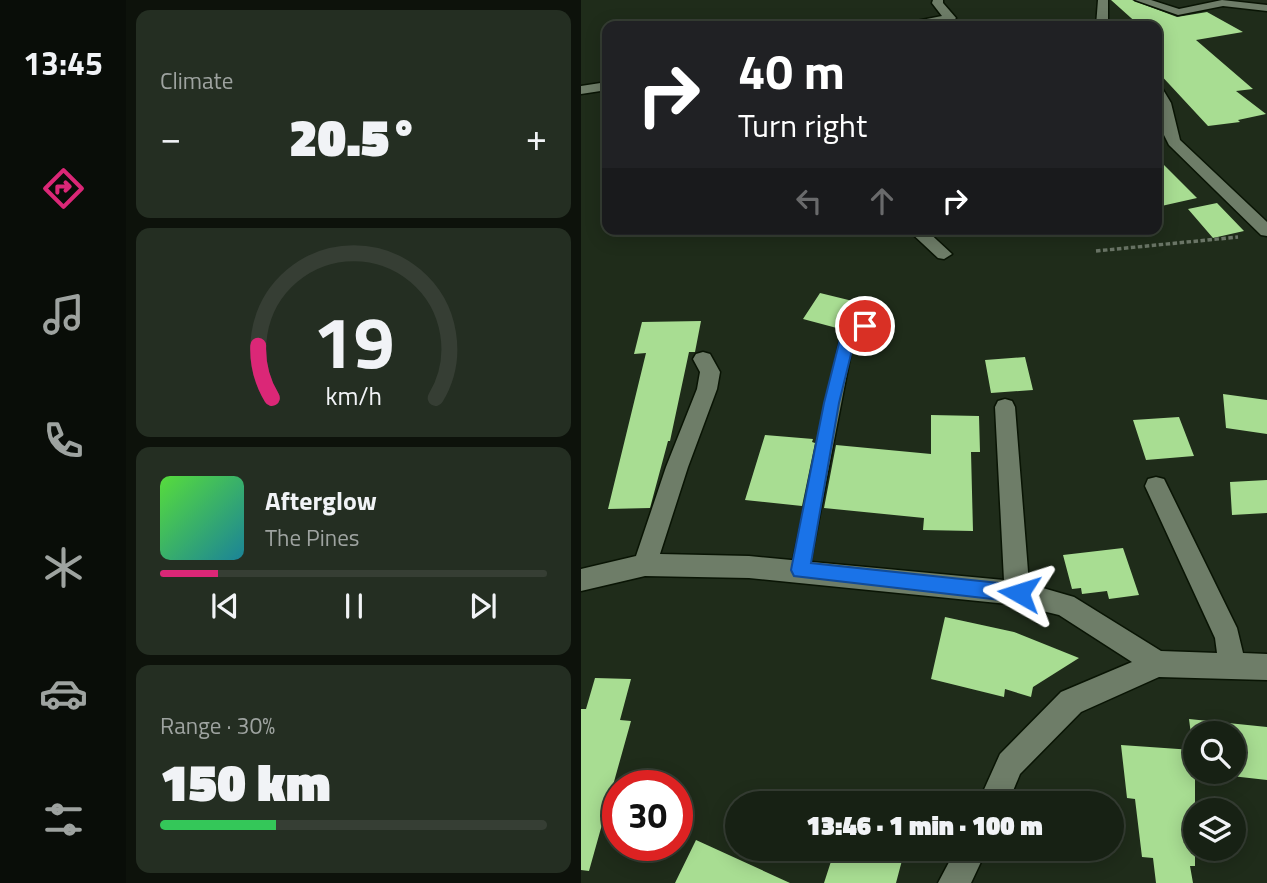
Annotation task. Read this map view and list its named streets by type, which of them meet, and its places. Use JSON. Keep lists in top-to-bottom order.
{
  "page": {
    "tabs": "13:45",
    "tile": [
      "Climate",
      ["Range · 30%", "150 km"]
    ],
    "turn": ["40 m", "Turn right"],
    "heat": ["−", "20.5°", "+"],
    "song": ["Afterglow", "The Pines"],
    "limit": "30",
    "trip": "13:46 · 1 min · 100 m",
    "gauge": ["19", "km/h"]
  }
}
